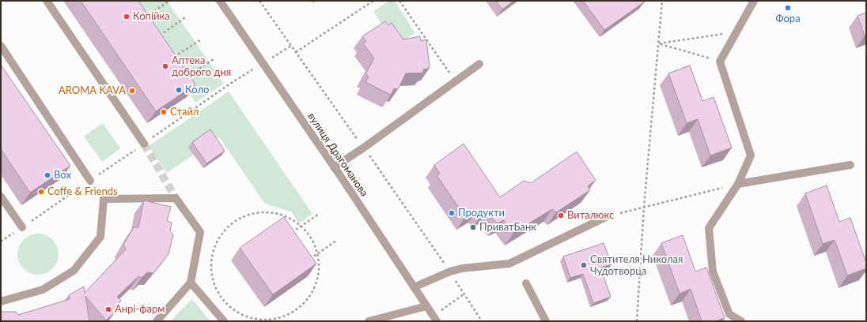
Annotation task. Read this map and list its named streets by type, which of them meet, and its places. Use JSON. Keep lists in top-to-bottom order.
{
  "streets": {
    "street": ["вулиця Драгоманова"]
  },
  "places": [
    "Фора",
    "Копійка",
    "Аптека доброго дня",
    "Коло",
    "AROMA KAVA",
    "Стайл",
    "Box",
    "Coffe & Friends",
    "Продукти",
    "Виталюкс",
    "ПриватБанк",
    "Святителя Николая Чудотворца",
    "Анрі-фарм"
  ]
}
